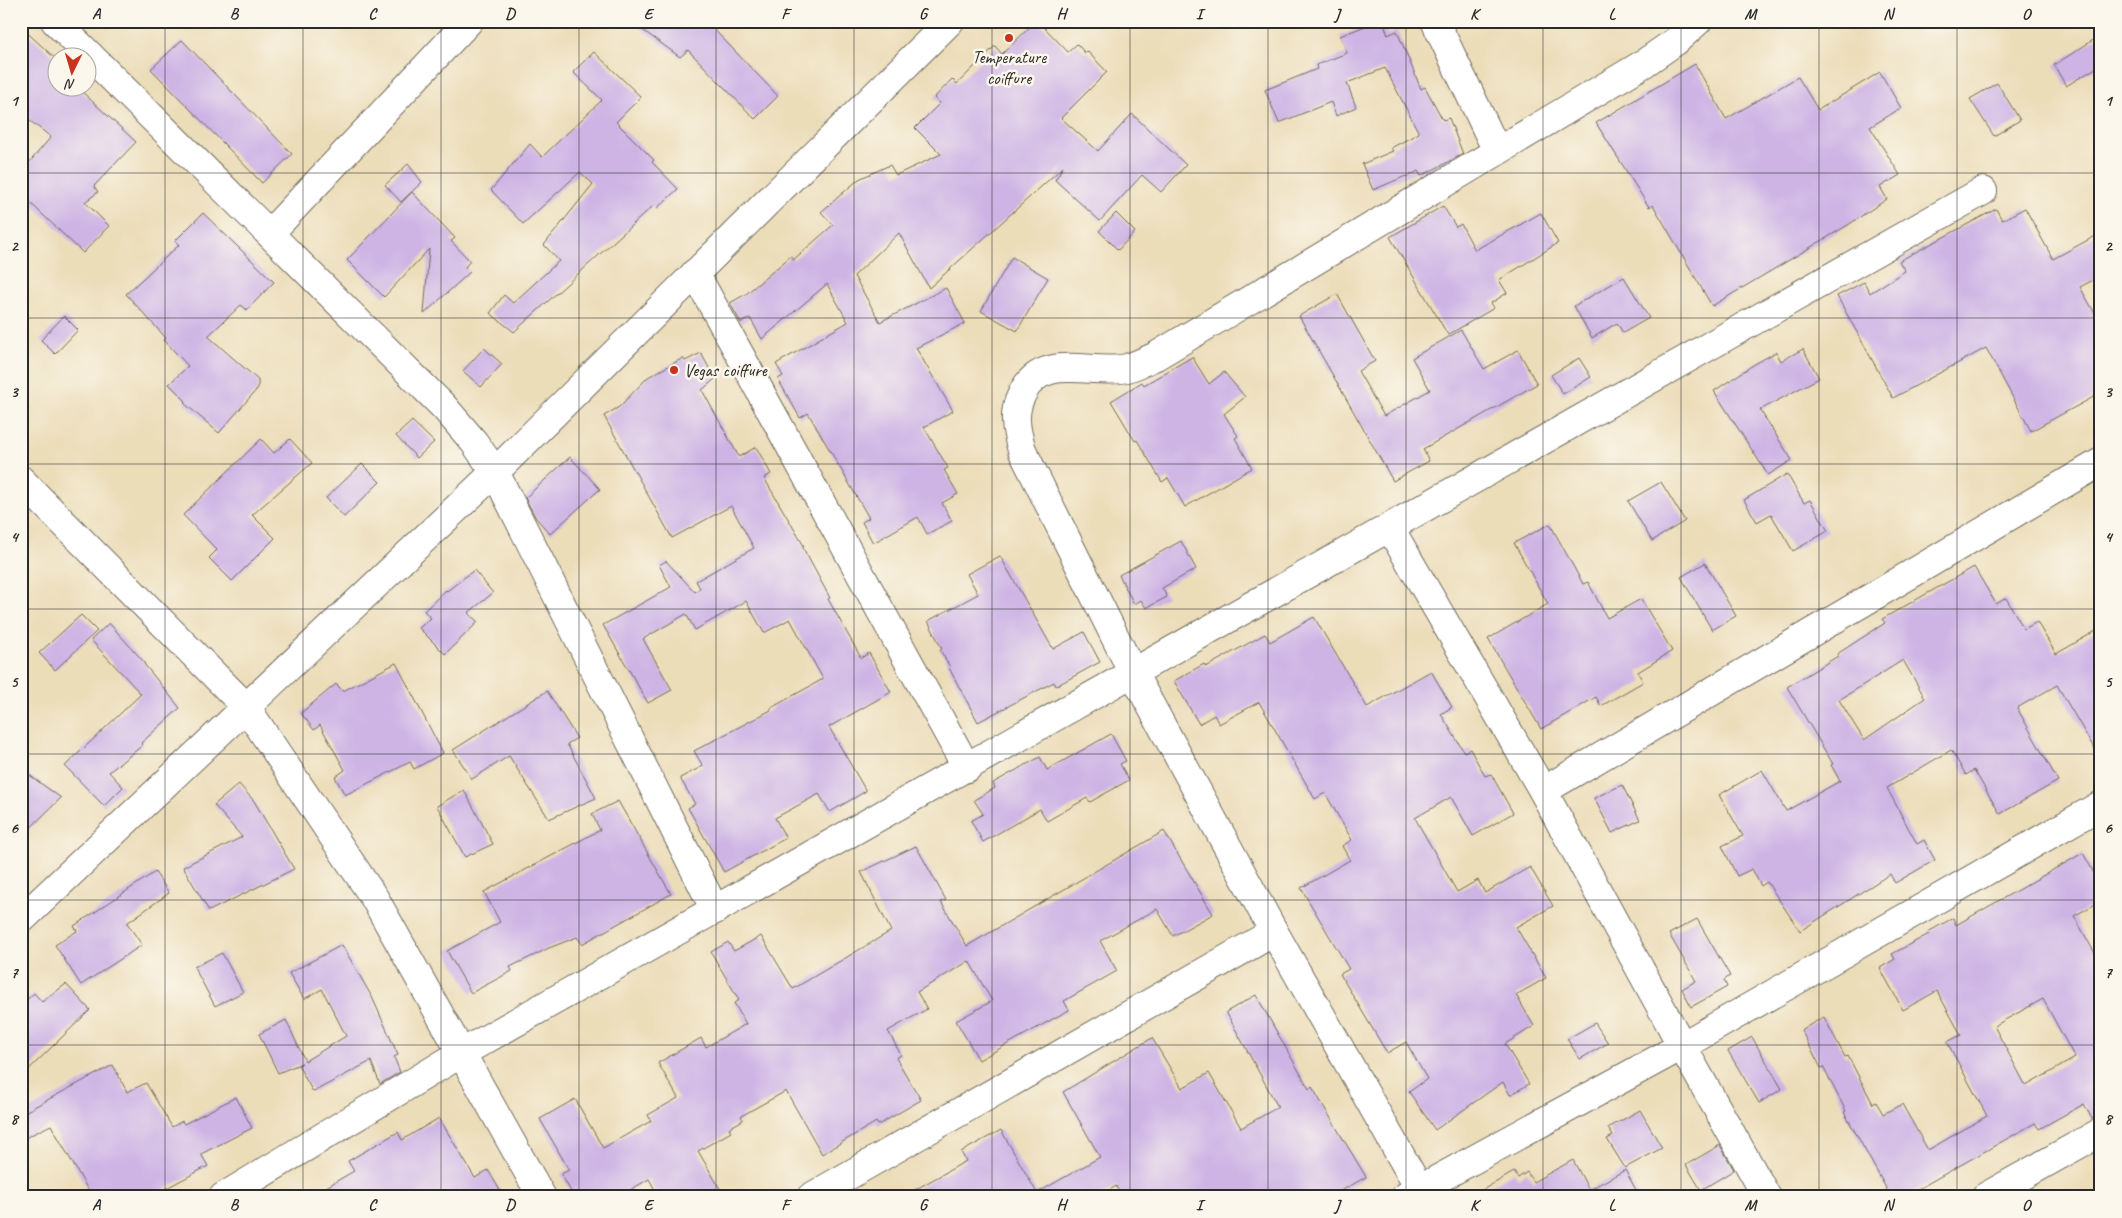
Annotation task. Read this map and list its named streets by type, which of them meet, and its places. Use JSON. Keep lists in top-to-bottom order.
{
  "places": ["Temperature coiffure", "Vegas coiffure"],
  "north": "bottom",
  "grid": {
    "columns": [
      "A",
      "B",
      "C",
      "D",
      "E",
      "F",
      "G",
      "H",
      "I",
      "J",
      "K",
      "L",
      "M",
      "N",
      "O"
    ],
    "rows": [
      "1",
      "2",
      "3",
      "4",
      "5",
      "6",
      "7",
      "8"
    ]
  }
}
